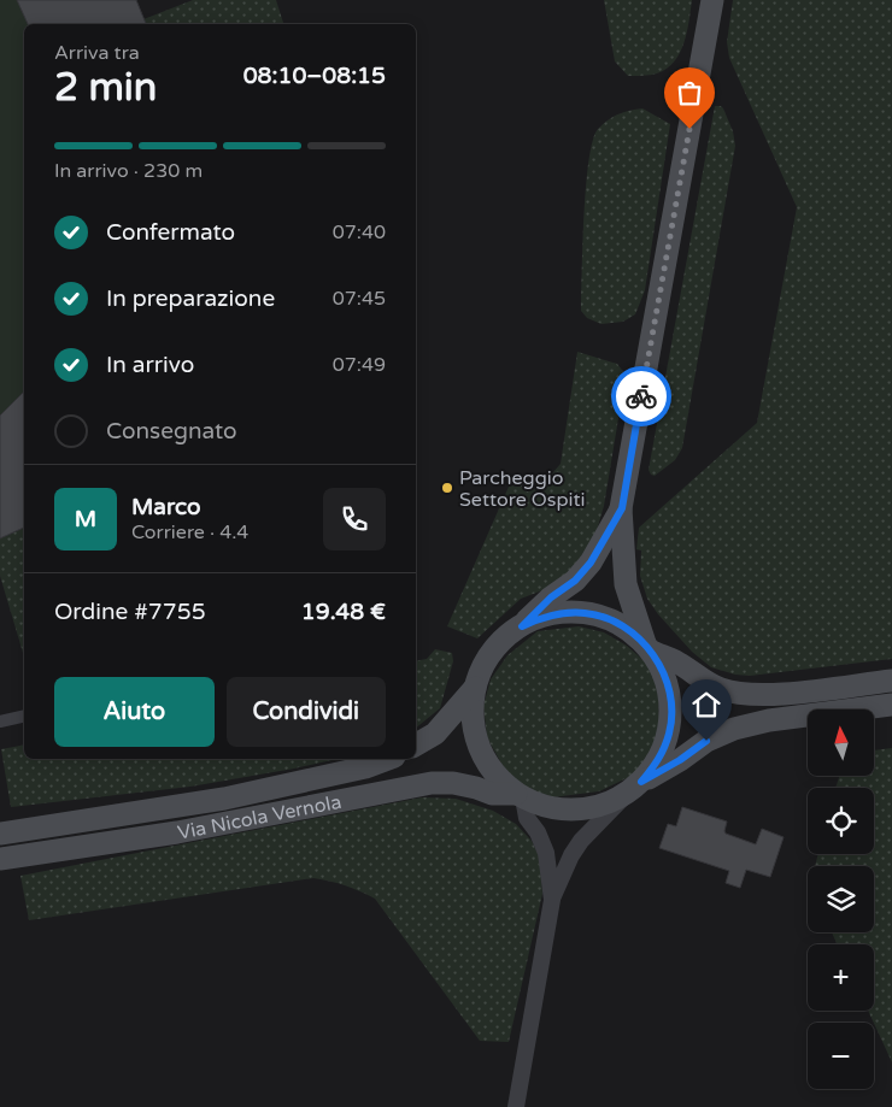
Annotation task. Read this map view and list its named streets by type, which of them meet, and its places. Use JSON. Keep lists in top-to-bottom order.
{
  "streets": {
    "main road": ["Via Nicola Vernola"]
  },
  "places": ["Parcheggio Settore Ospiti"],
  "north": "top",
  "page": {
    "heading": ["2 min", "Arriva tra", "08:10–08:15"],
    "panel": [
      "Marco",
      "Corriere · 4.4",
      "Ordine #7755",
      "19.48 €"
    ],
    "bar": "In arrivo · 230 m",
    "list": [
      ["Confermato", "07:40"],
      ["In preparazione", "07:45"],
      ["In arrivo", "07:49"],
      "Consegnato"
    ],
    "round": "M",
    "buttons": ["Aiuto", "Condividi"],
    "map_buttons": ["+", "−"]
  }
}
